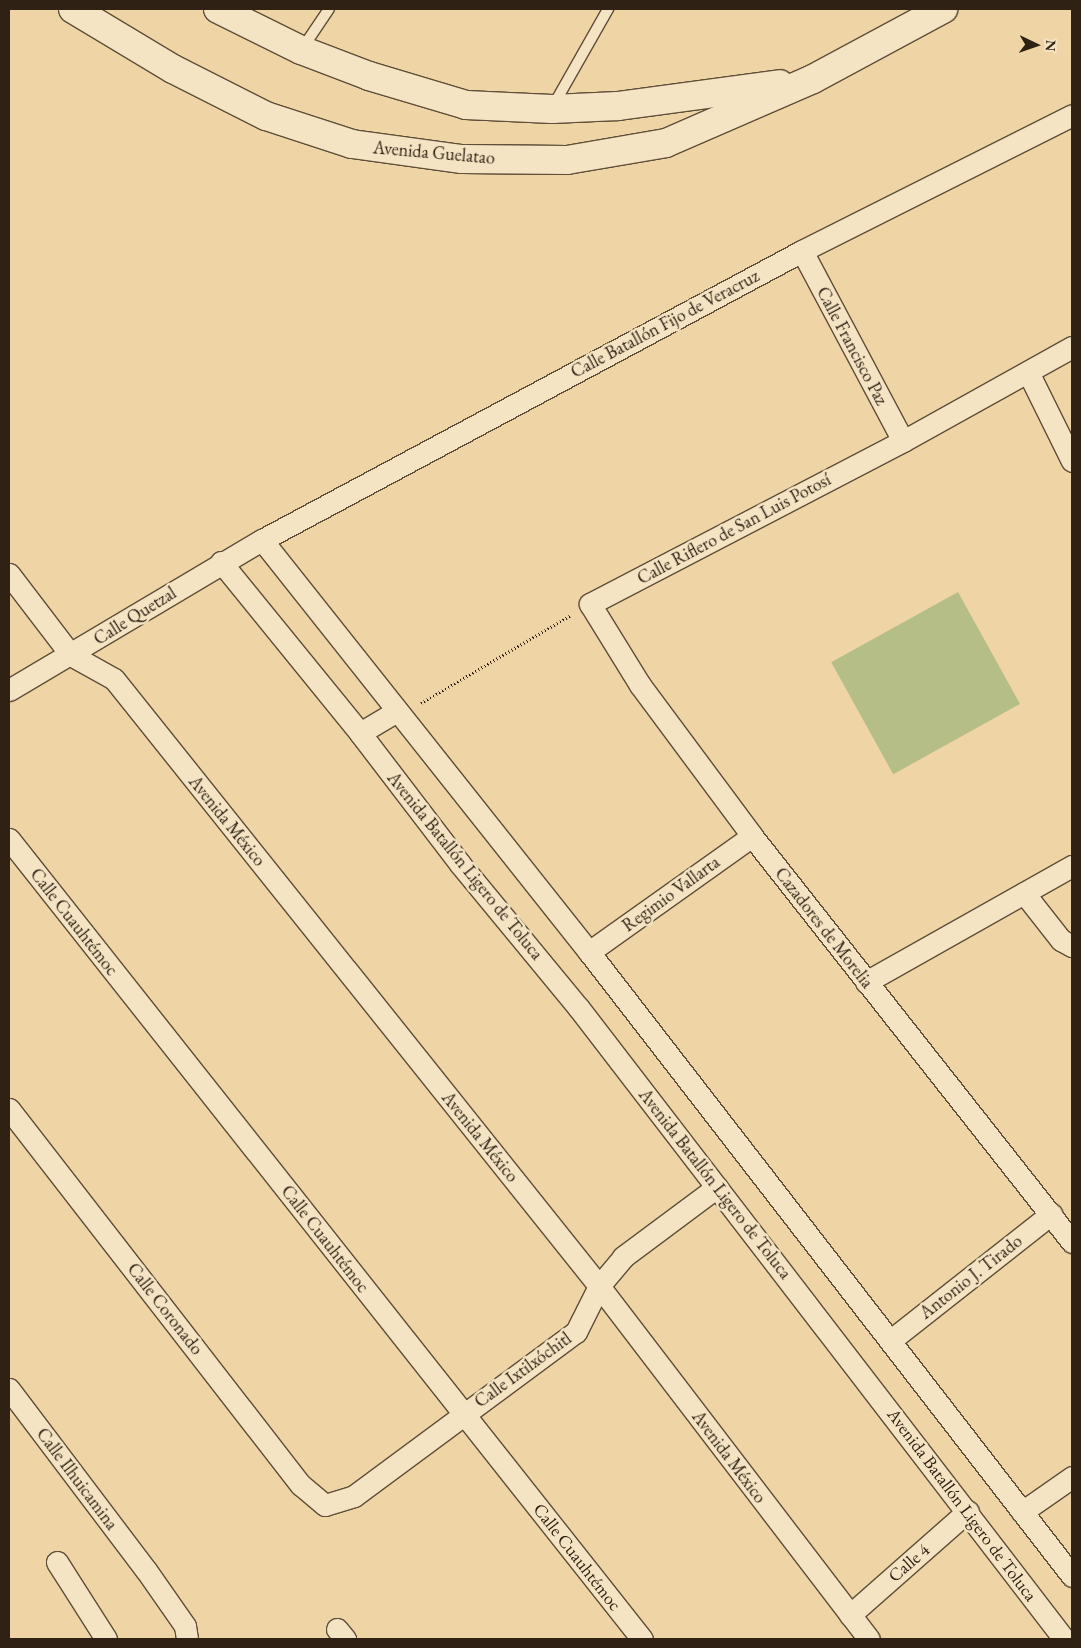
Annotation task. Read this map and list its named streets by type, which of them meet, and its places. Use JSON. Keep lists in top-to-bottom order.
{
  "streets": {
    "main road": ["Avenida Guelatao"],
    "street": [
      "Calle Batallón Fijo de Veracruz",
      "Calle Francisco Paz",
      "Calle Riflero de San Luis Potosí",
      "Calle Quetzal",
      "Avenida México",
      "Avenida Batallón Ligero de Toluca",
      "Regimio Vallarta",
      "Calle Cuauhtémoc",
      "Cazadores de Morelia",
      "Antonio J. Tirado",
      "Calle Coronado",
      "Calle Ixtilxóchitl",
      "Calle Ilhuicamina",
      "Calle 4"
    ]
  },
  "crossings": [
    ["Calle Batallón Fijo de Veracruz", "Calle Francisco Paz"],
    ["Calle Batallón Fijo de Veracruz", "Calle Quetzal"],
    ["Calle Francisco Paz", "Calle Riflero de San Luis Potosí"],
    ["Calle Riflero de San Luis Potosí", "Cazadores de Morelia"],
    ["Calle Quetzal", "Avenida México"],
    ["Calle Quetzal", "Avenida Batallón Ligero de Toluca"],
    ["Avenida México", "Calle Ixtilxóchitl"],
    ["Avenida México", "Calle 4"],
    ["Avenida Batallón Ligero de Toluca", "Calle Ixtilxóchitl"],
    ["Avenida Batallón Ligero de Toluca", "Calle 4"],
    ["Regimio Vallarta", "Cazadores de Morelia"],
    ["Calle Cuauhtémoc", "Calle Ixtilxóchitl"],
    ["Cazadores de Morelia", "Antonio J. Tirado"],
    ["Calle Coronado", "Calle Ixtilxóchitl"]
  ],
  "north": "right"
}
